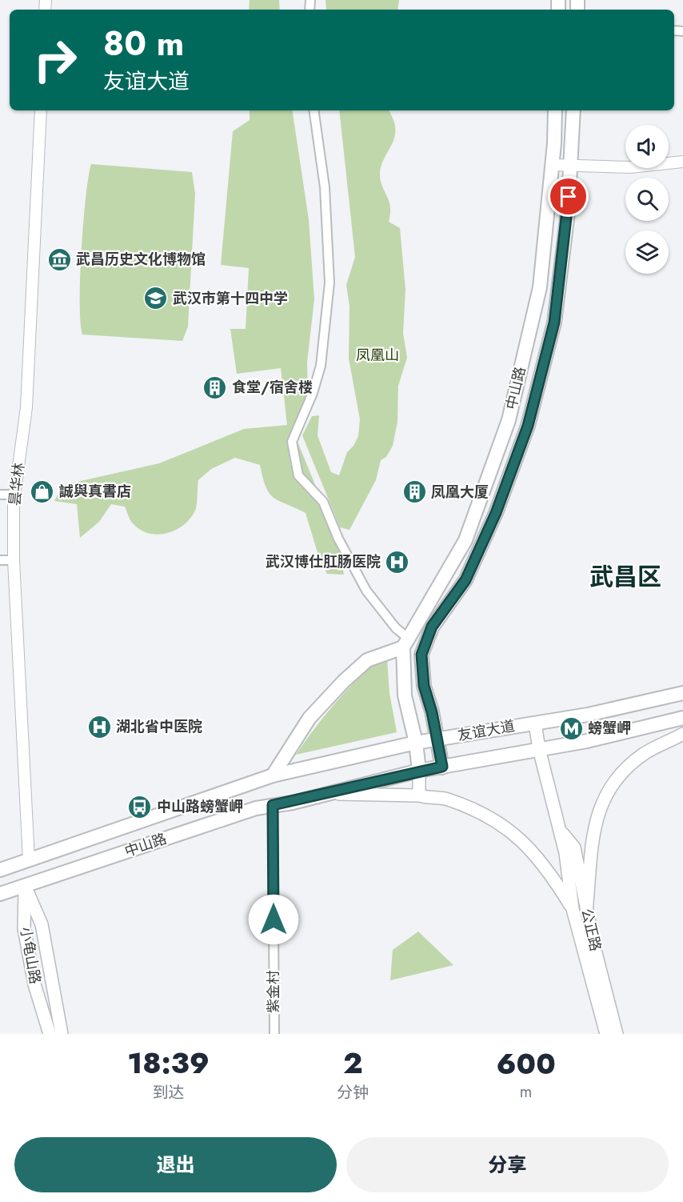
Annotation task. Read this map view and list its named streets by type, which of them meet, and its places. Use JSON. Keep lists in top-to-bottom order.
{
  "streets": {
    "main road": [
      "中山路",
      "友谊大道",
      "公正路",
      "小龟山路"
    ],
    "street": ["昙华林", "紫金村"]
  },
  "crossings": [
    ["中山路", "昙华林"],
    ["中山路", "友谊大道"],
    ["中山路", "小龟山路"],
    ["中山路", "紫金村"],
    ["友谊大道", "公正路"]
  ],
  "districts": ["武昌区"],
  "parks": ["凤凰山"],
  "places": {
    "museum": ["武昌历史文化博物馆"],
    "school or university": ["武汉市第十四中学"],
    "building": ["食堂/宿舍楼", "凤凰大厦"],
    "shop": ["誠與真書店"],
    "hospital": ["武汉博仕肛肠医院", "湖北省中医院"],
    "metro station": ["螃蟹岬"],
    "bus stop": ["中山路螃蟹岬"]
  },
  "page": {
    "turn": ["80 m", "友谊大道"],
    "eta": [
      "18:39",
      "到达",
      "2",
      "分钟",
      "600",
      "m"
    ],
    "buttons": ["退出", "分享"]
  }
}
